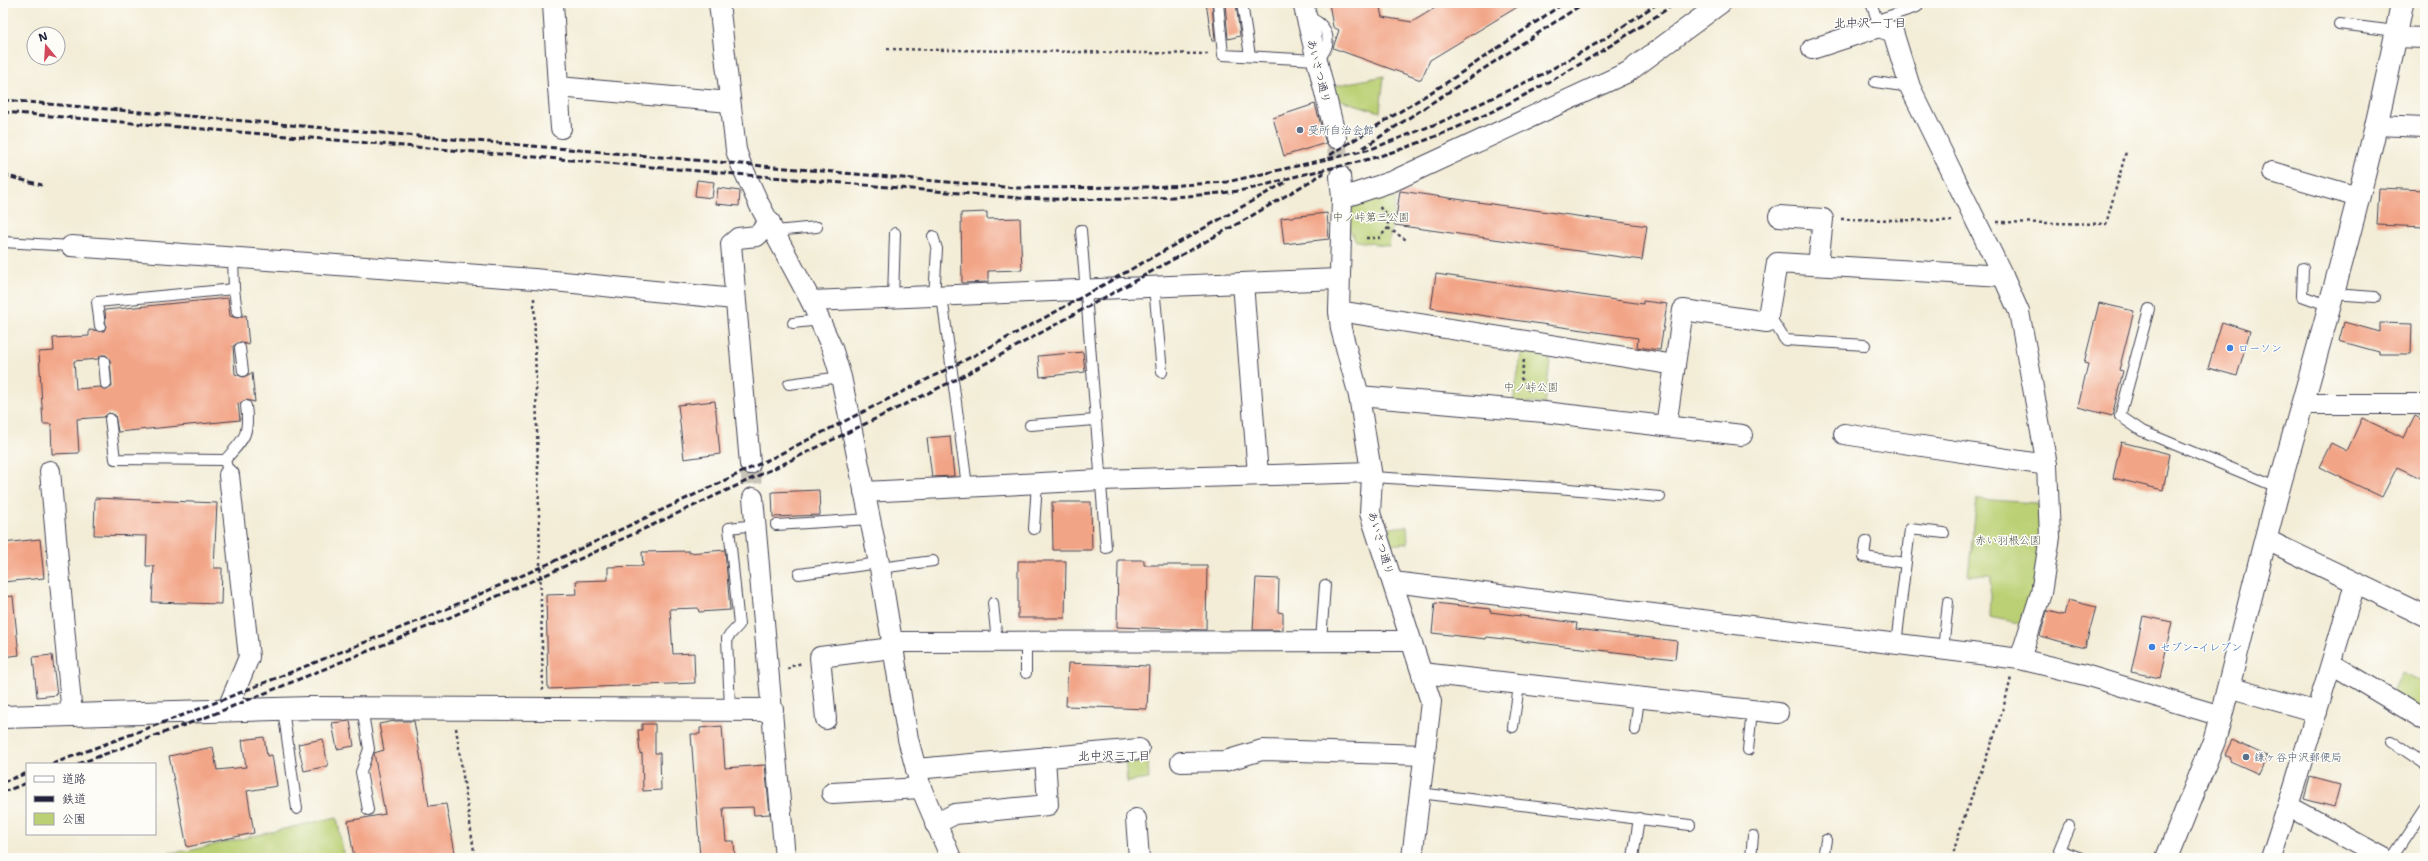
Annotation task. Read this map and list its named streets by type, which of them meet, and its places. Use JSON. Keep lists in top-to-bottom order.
{
  "streets": {
    "street": ["あいさつ通り"]
  },
  "districts": ["北中沢一丁目", "北中沢三丁目"],
  "parks": ["中ノ峠第三公園", "中ノ峠公園", "赤い羽根公園"],
  "places": [
    "受所自治会館",
    "ローソン",
    "セブン-イレブン",
    "鎌ヶ谷中沢郵便局"
  ],
  "legend": ["道路", "鉄道", "公園"],
  "north": "top"
}
